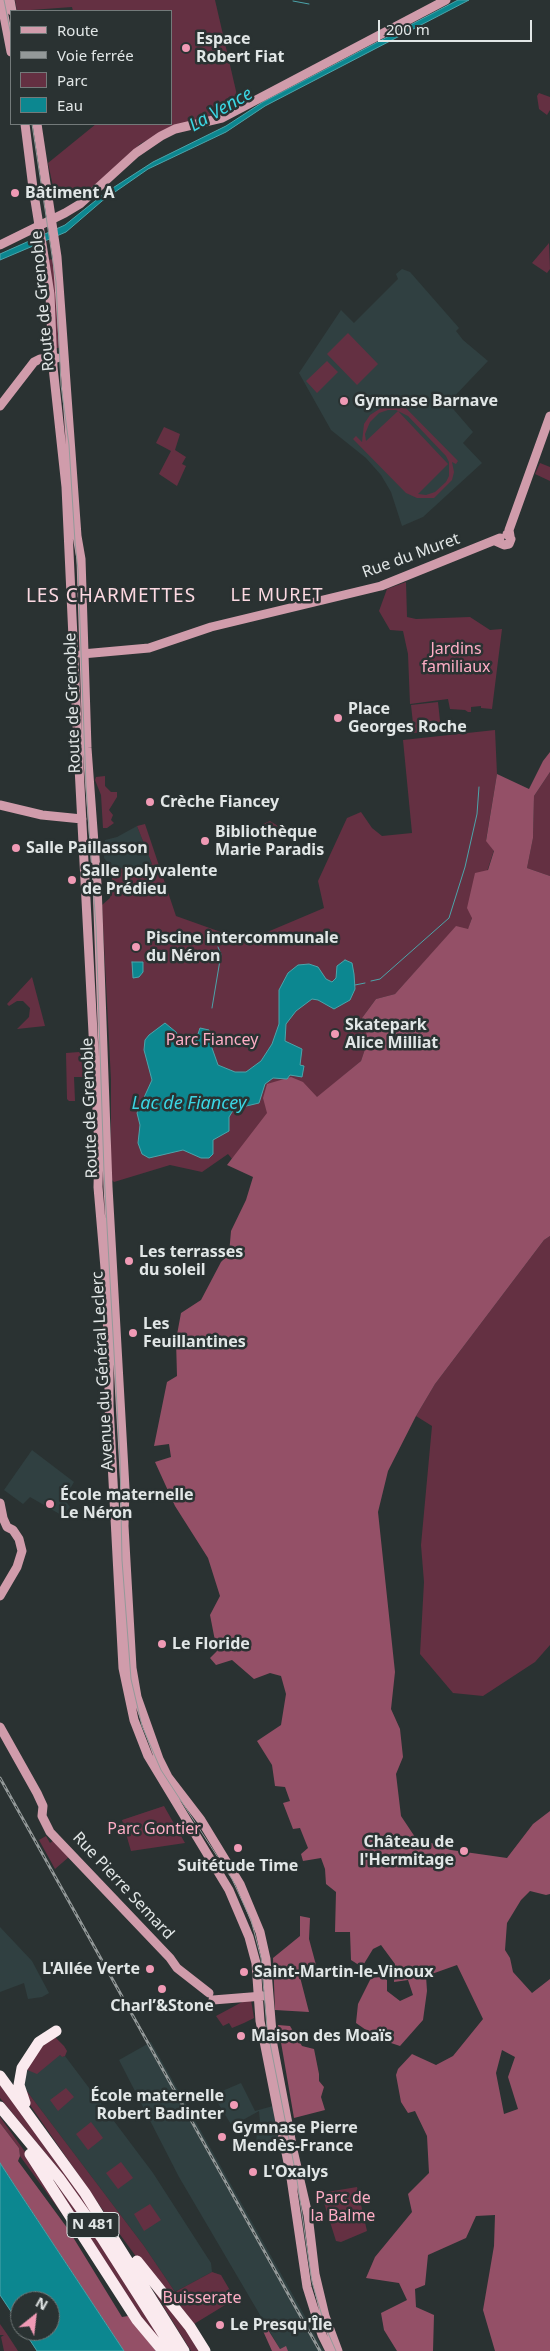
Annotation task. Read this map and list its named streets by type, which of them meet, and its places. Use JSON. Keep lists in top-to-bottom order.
{
  "streets": {
    "highway": ["N 481"],
    "main road": [
      "Route de Grenoble",
      "Rue du Muret",
      "Avenue du Général Leclerc",
      "Rue Pierre Semard"
    ]
  },
  "crossings": [
    ["Route de Grenoble", "Rue du Muret"],
    ["Route de Grenoble", "Avenue du Général Leclerc"],
    ["Avenue du Général Leclerc", "Rue Pierre Semard"]
  ],
  "districts": ["LE MURET", "LES CHARMETTES"],
  "water": ["La Vence", "Lac de Fiancey"],
  "parks": [
    "Jardins familiaux",
    "Parc Fiancey",
    "Parc Gontier",
    "Parc de la Balme",
    "Buisserate"
  ],
  "places": [
    "Espace Robert Fiat",
    "Bâtiment A",
    "Gymnase Barnave",
    "Place Georges Roche",
    "Crèche Fiancey",
    "Bibliothèque Marie Paradis",
    "Salle Paillasson",
    "Salle polyvalente de Prédieu",
    "Piscine intercommunale du Néron",
    "Skatepark Alice Milliat",
    "Les terrasses du soleil",
    "Les Feuillantines",
    "École maternelle Le Néron",
    "Le Floride",
    "Suitétude Time",
    "Château de l'Hermitage",
    "L'Allée Verte",
    "Saint-Martin-le-Vinoux",
    "Charl’&Stone",
    "Maison des Moaïs",
    "École maternelle Robert Badinter",
    "Gymnase Pierre Mendès-France",
    "L'Oxalys",
    "Le Presqu'Île"
  ],
  "legend": [
    "Route",
    "Voie ferrée",
    "Parc",
    "Eau"
  ],
  "scale_bar": "200 m",
  "north": "top right"
}
